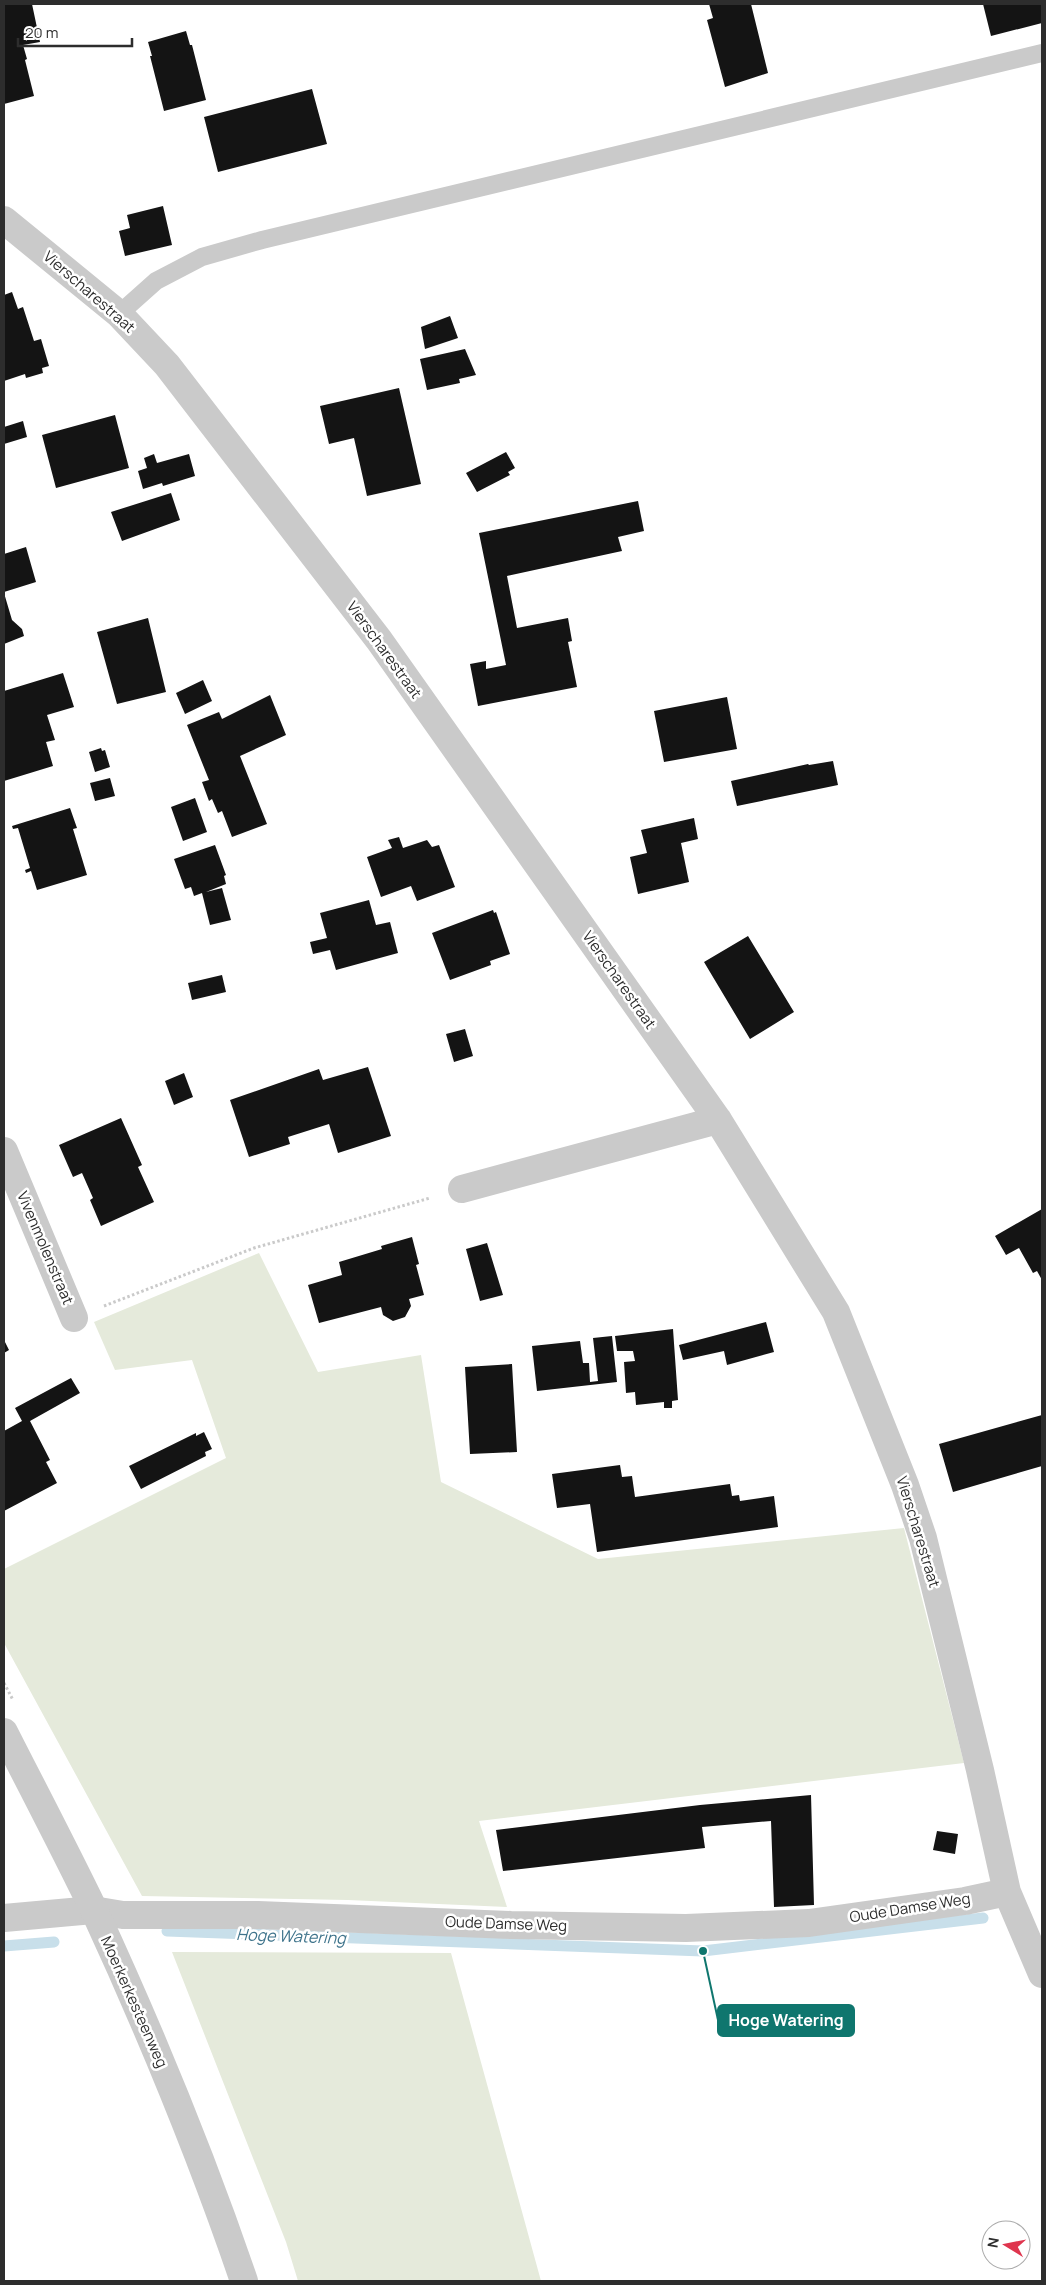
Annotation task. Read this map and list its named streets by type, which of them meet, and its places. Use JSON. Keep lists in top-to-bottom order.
{
  "streets": {
    "street": [
      "Vierscharestraat",
      "Vivenmolenstraat",
      "Oude Damse Weg",
      "Moerkerkesteenweg"
    ]
  },
  "crossings": [
    ["Vierscharestraat", "Oude Damse Weg"],
    ["Oude Damse Weg", "Moerkerkesteenweg"]
  ],
  "water": ["Hoge Watering"],
  "places": ["Hoge Watering"],
  "scale_bar": "20 m",
  "north": "left"
}
